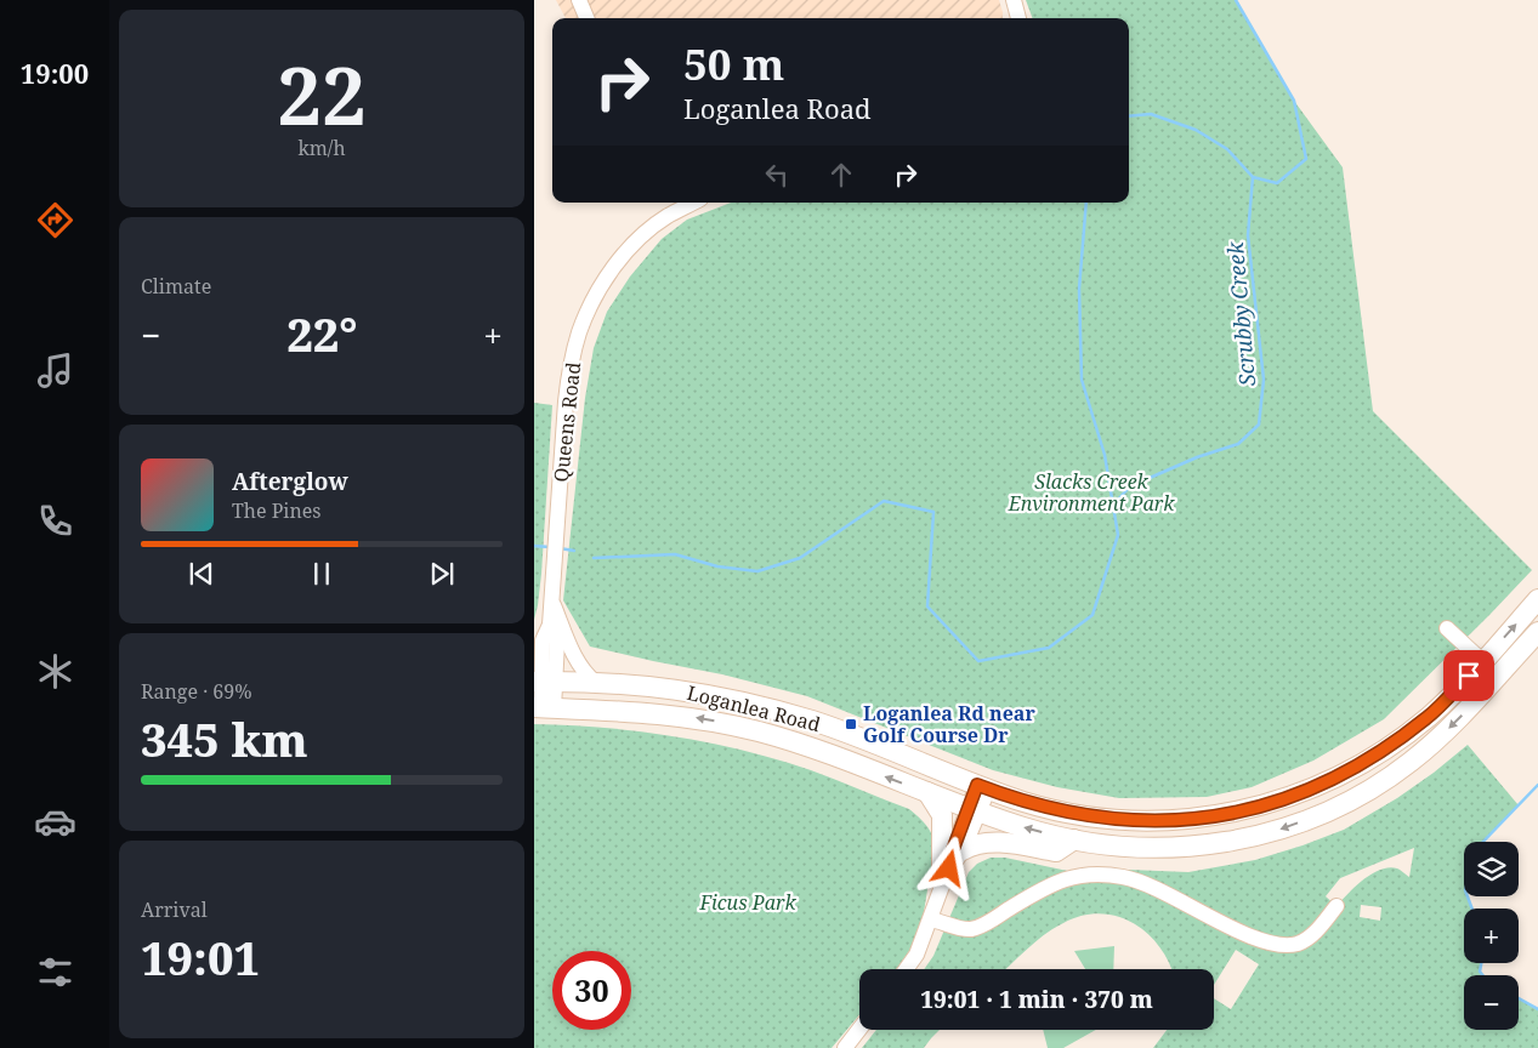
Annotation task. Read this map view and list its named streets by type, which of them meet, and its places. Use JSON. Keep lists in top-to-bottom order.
{
  "streets": {
    "main road": ["Loganlea Road"],
    "street": ["Queens Road"]
  },
  "crossings": [
    ["Queens Road", "Loganlea Road"]
  ],
  "water": ["Scrubby Creek"],
  "parks": ["Slacks Creek Environment Park", "Ficus Park"],
  "places": {
    "transit": ["Loganlea Rd near Golf Course Dr"]
  },
  "page": {
    "tabs": "19:00",
    "tile": [
      ["22", "km/h"],
      "Climate",
      ["Range · 69%", "345 km"],
      ["Arrival", "19:01"]
    ],
    "turn": ["50 m", "Loganlea Road"],
    "heat": ["−", "22°", "+"],
    "song": ["Afterglow", "The Pines"],
    "map_buttons": ["+", "−"],
    "limit": "30",
    "trip": "19:01 · 1 min · 370 m"
  }
}
